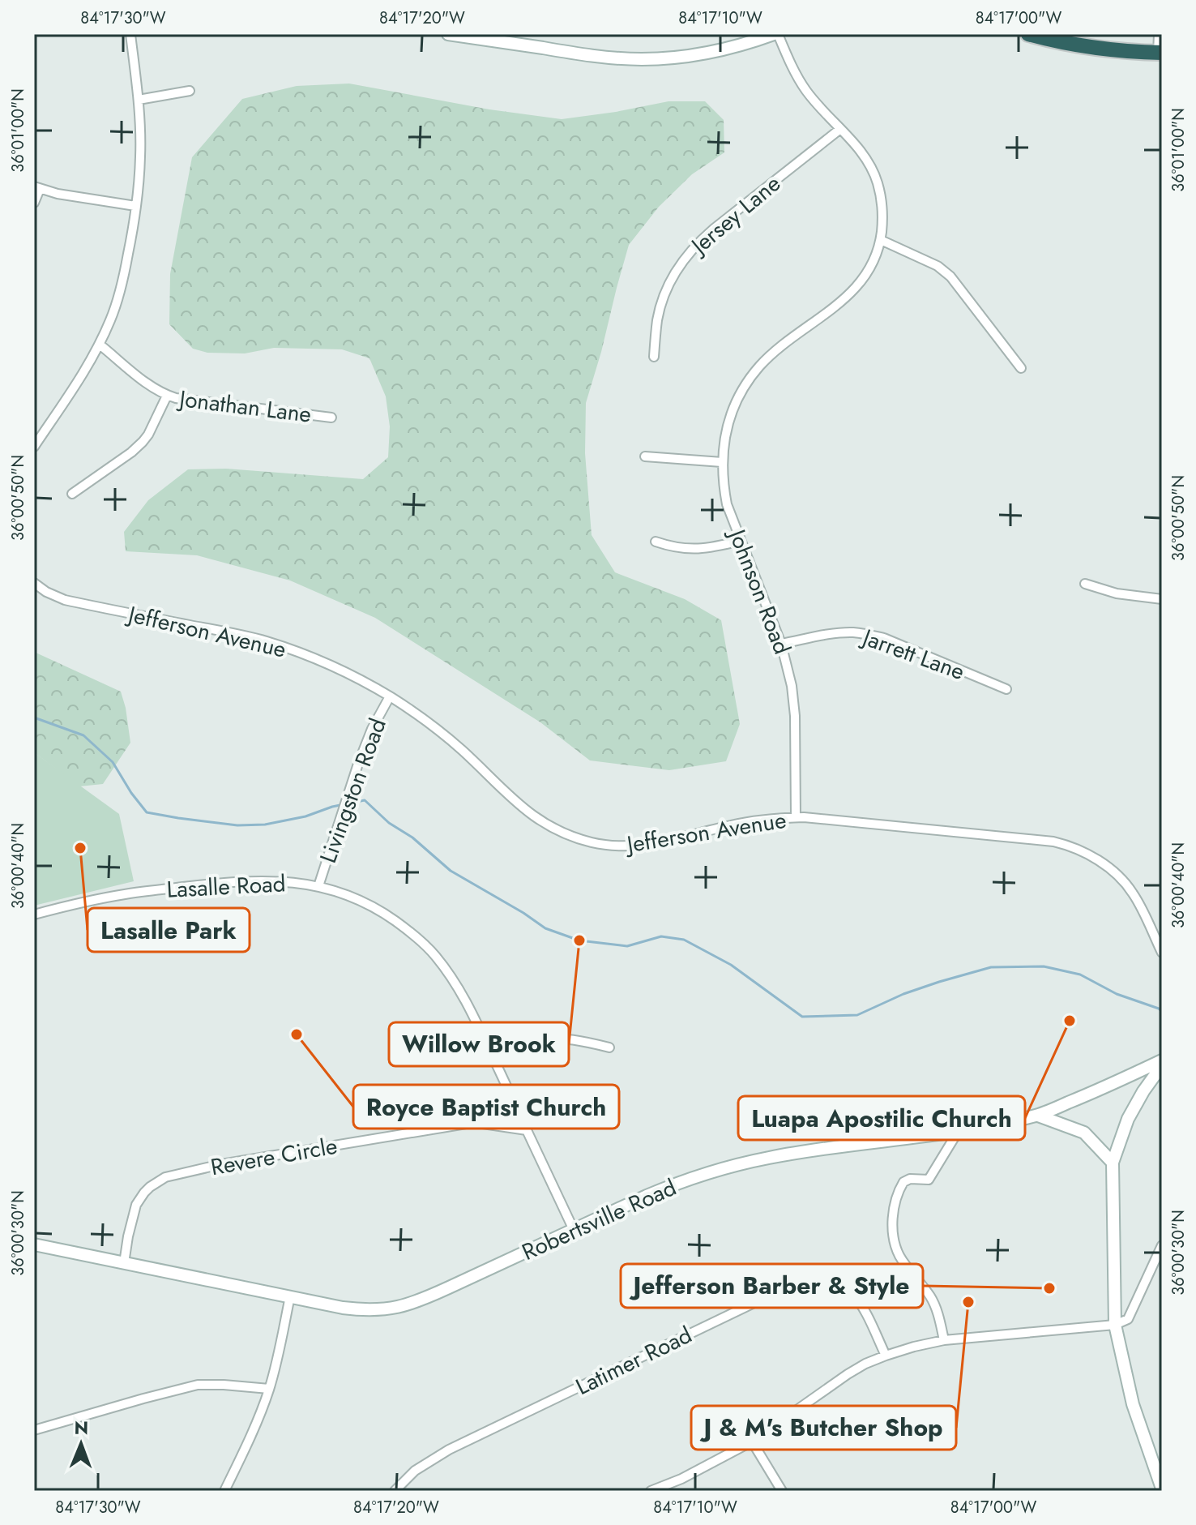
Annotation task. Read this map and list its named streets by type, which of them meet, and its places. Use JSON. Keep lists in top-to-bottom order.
{
  "streets": {
    "street": [
      "Jersey Lane",
      "Jonathan Lane",
      "Johnson Road",
      "Jefferson Avenue",
      "Jarrett Lane",
      "Livingston Road",
      "Lasalle Road",
      "Revere Circle",
      "Robertsville Road",
      "Latimer Road"
    ]
  },
  "crossings": [
    ["Jersey Lane", "Johnson Road"],
    ["Johnson Road", "Jefferson Avenue"],
    ["Johnson Road", "Jarrett Lane"],
    ["Jefferson Avenue", "Livingston Road"],
    ["Livingston Road", "Lasalle Road"],
    ["Lasalle Road", "Revere Circle"],
    ["Revere Circle", "Robertsville Road"]
  ],
  "places": [
    "Lasalle Park",
    "Willow Brook",
    "Luapa Apostilic Church",
    "Royce Baptist Church",
    "Jefferson Barber & Style",
    "J & M's Butcher Shop"
  ],
  "north": "top",
  "coordinates": [
    "84°17'30\"W",
    "84°17'20\"W",
    "84°17'10\"W",
    "84°17'00\"W",
    "36°01'00\"N",
    "36°00'50\"N",
    "36°00'40\"N",
    "36°00'30\"N"
  ]
}
